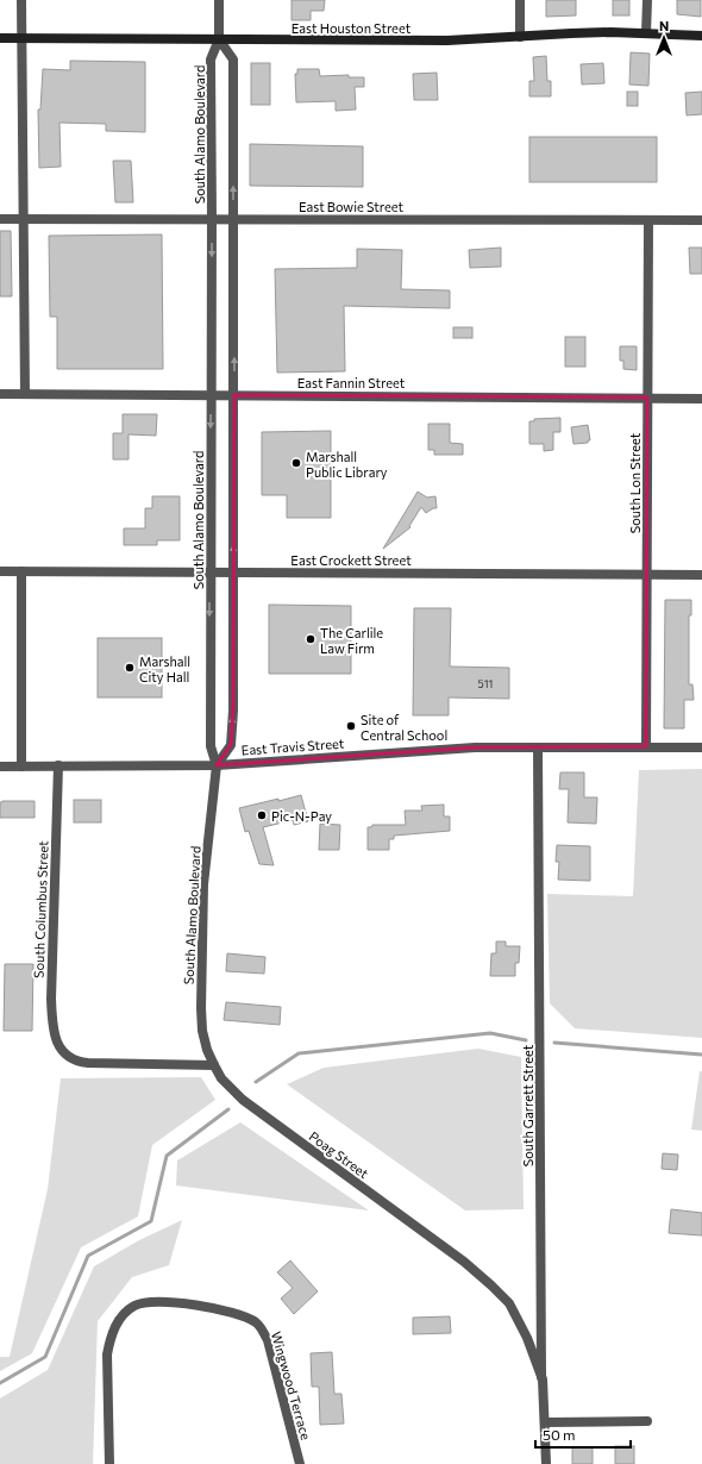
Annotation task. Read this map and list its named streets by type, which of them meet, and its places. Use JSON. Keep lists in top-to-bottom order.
{
  "streets": {
    "main road": ["East Houston Street"],
    "street": [
      "South Alamo Boulevard",
      "East Bowie Street",
      "East Fannin Street",
      "South Lon Street",
      "East Crockett Street",
      "East Travis Street",
      "South Columbus Street",
      "South Garrett Street",
      "Poag Street",
      "Wingwood Terrace"
    ]
  },
  "crossings": [
    ["East Houston Street", "South Alamo Boulevard"],
    ["South Alamo Boulevard", "East Bowie Street"],
    ["South Alamo Boulevard", "East Fannin Street"],
    ["South Alamo Boulevard", "East Crockett Street"],
    ["South Alamo Boulevard", "East Travis Street"],
    ["South Alamo Boulevard", "South Columbus Street"],
    ["South Alamo Boulevard", "Poag Street"],
    ["East Bowie Street", "South Lon Street"],
    ["East Fannin Street", "South Lon Street"],
    ["South Lon Street", "East Crockett Street"],
    ["South Lon Street", "East Travis Street"],
    ["East Travis Street", "South Columbus Street"],
    ["East Travis Street", "South Garrett Street"],
    ["South Columbus Street", "Poag Street"],
    ["South Garrett Street", "Poag Street"]
  ],
  "places": [
    "Marshall Public Library",
    "The Carlile Law Firm",
    "Marshall City Hall",
    "Site of Central School",
    "Pic-N-Pay"
  ],
  "house_numbers": ["511"],
  "scale_bar": "50 m",
  "north": "top"
}
